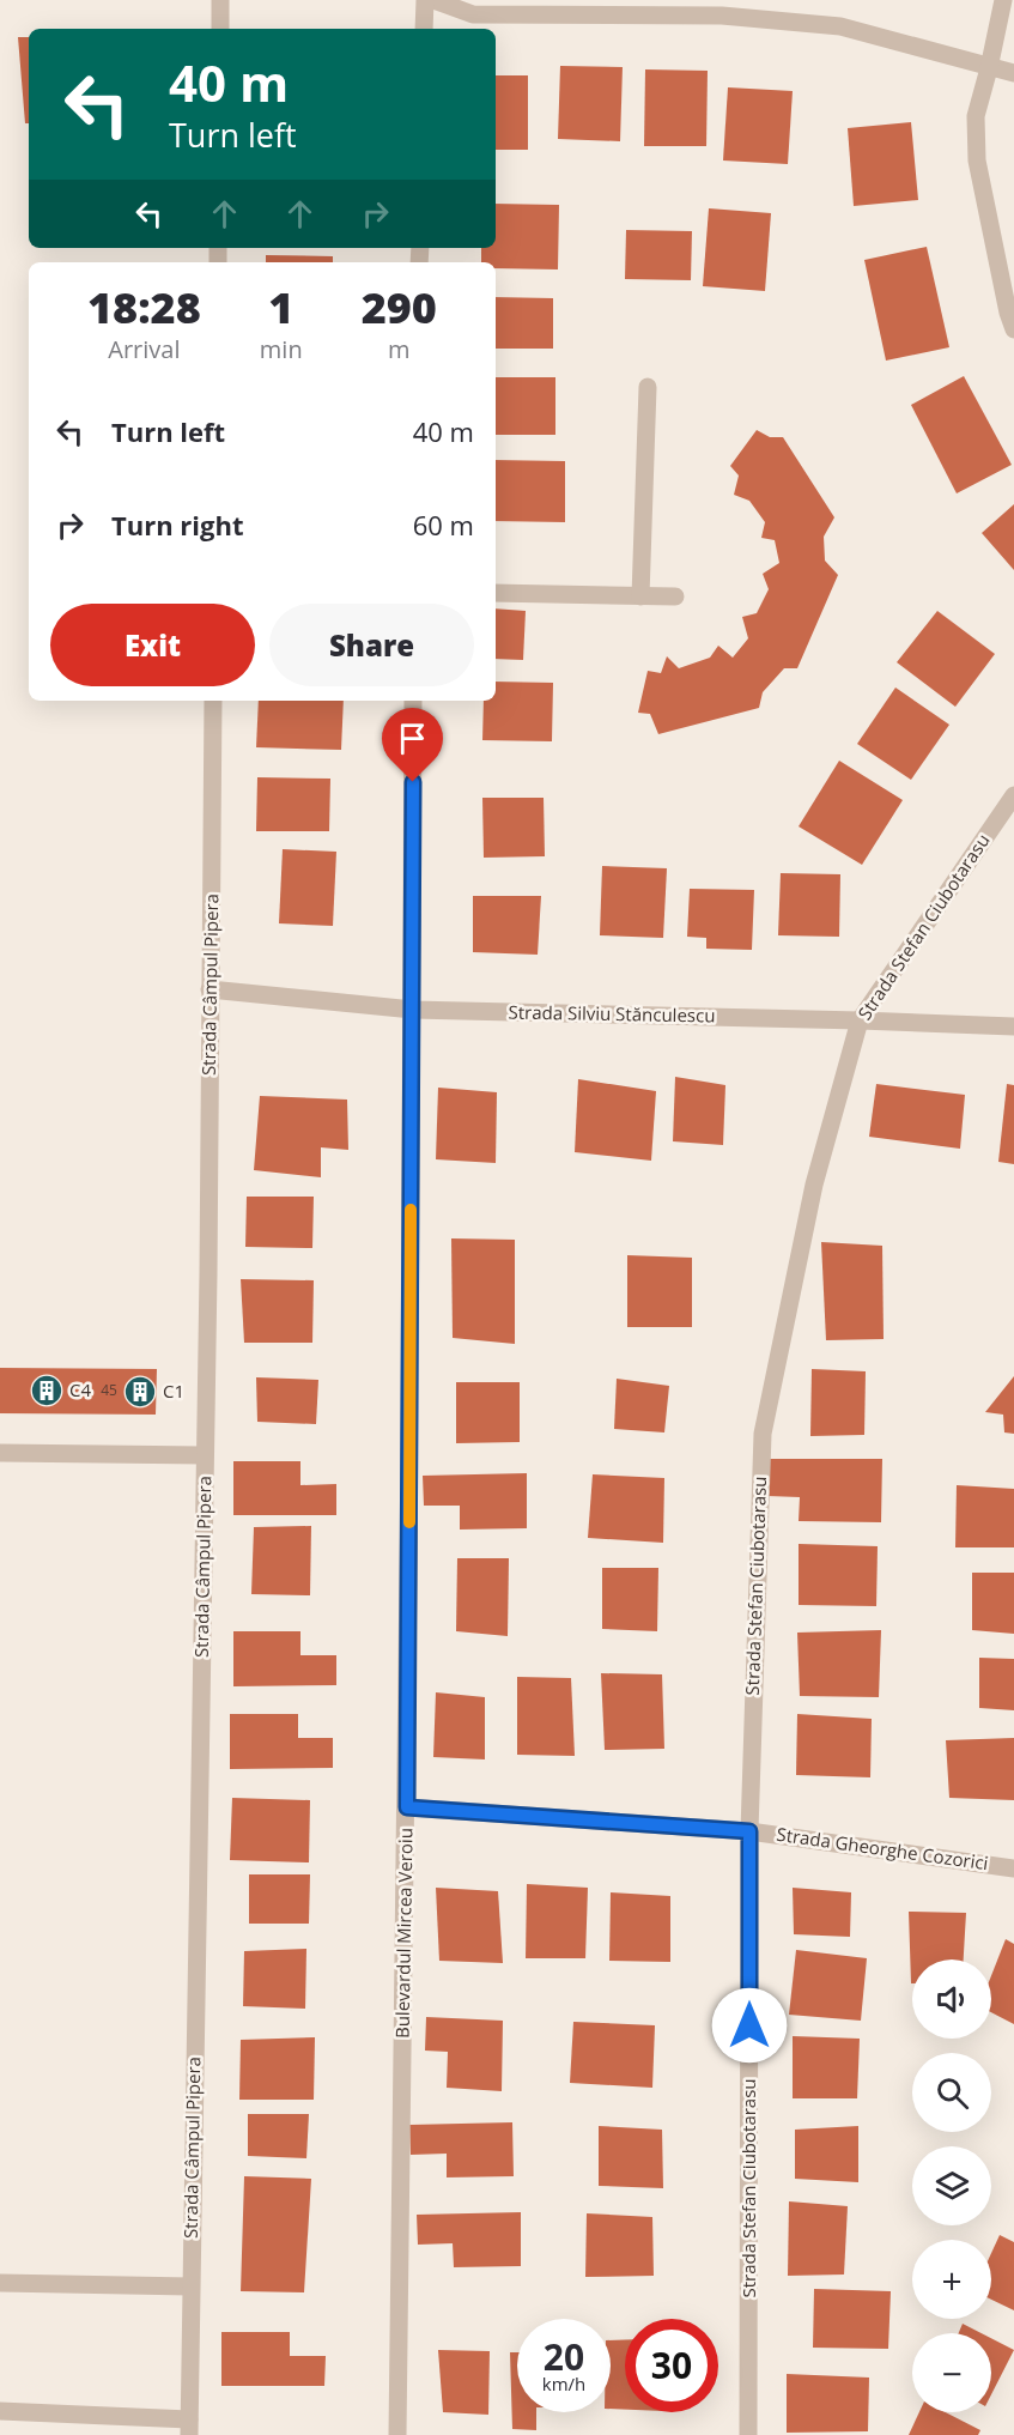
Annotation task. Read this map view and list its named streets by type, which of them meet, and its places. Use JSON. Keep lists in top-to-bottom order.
{
  "streets": {
    "street": [
      "Strada Stefan Ciubotarasu",
      "Strada Câmpul Pipera",
      "Strada Silviu Stănculescu",
      "Strada Gheorghe Cozorici",
      "Bulevardul Mircea Veroiu"
    ]
  },
  "crossings": [
    ["Strada Stefan Ciubotarasu", "Strada Silviu Stănculescu"],
    ["Strada Stefan Ciubotarasu", "Strada Gheorghe Cozorici"],
    ["Strada Câmpul Pipera", "Strada Silviu Stănculescu"],
    ["Strada Silviu Stănculescu", "Bulevardul Mircea Veroiu"],
    ["Strada Gheorghe Cozorici", "Bulevardul Mircea Veroiu"]
  ],
  "places": {
    "building": ["C4", "C1"]
  },
  "house_numbers": ["45"],
  "page": {
    "turn": ["40 m", "Turn left"],
    "eta": [
      "18:28",
      "Arrival",
      "1",
      "min",
      "290",
      "m"
    ],
    "list": [
      {
        "name": "Turn left",
        "value": "40 m"
      },
      {
        "name": "Turn right",
        "value": "60 m"
      }
    ],
    "buttons": ["Exit", "Share"],
    "map_buttons": ["+", "−"],
    "speed": "20 km/h",
    "limit": "30"
  }
}
